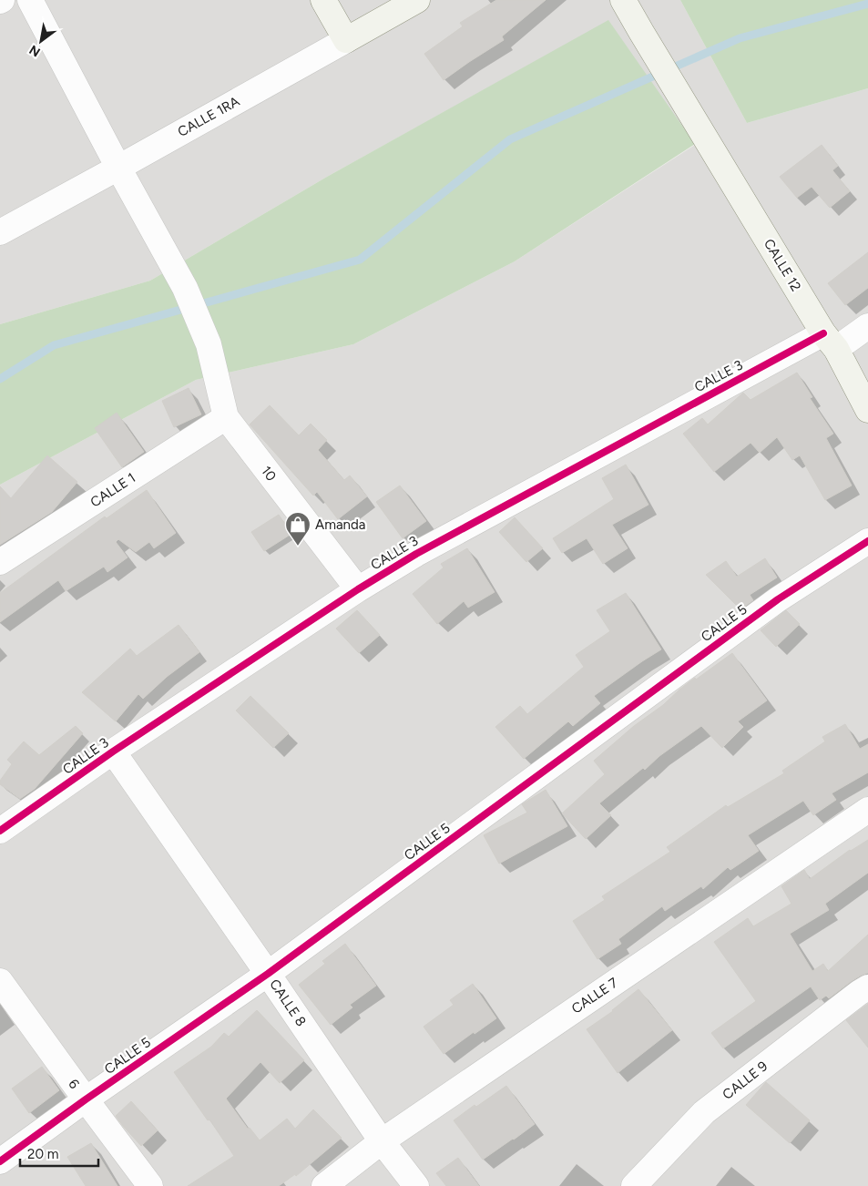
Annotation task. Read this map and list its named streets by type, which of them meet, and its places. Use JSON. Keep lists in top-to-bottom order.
{
  "streets": {
    "street": [
      "CALLE 1RA",
      "CALLE 12",
      "CALLE 3",
      "10",
      "CALLE 1",
      "CALLE 5",
      "CALLE 7",
      "CALLE 8",
      "CALLE 9",
      "6"
    ]
  },
  "crossings": [
    ["CALLE 1RA", "10"],
    ["CALLE 12", "CALLE 3"],
    ["CALLE 3", "10"],
    ["CALLE 3", "CALLE 8"],
    ["10", "CALLE 1"],
    ["CALLE 5", "CALLE 8"],
    ["CALLE 5", "6"],
    ["CALLE 7", "CALLE 8"]
  ],
  "places": {
    "shop": ["Amanda"]
  },
  "scale_bar": "20 m",
  "north": "bottom left"
}
